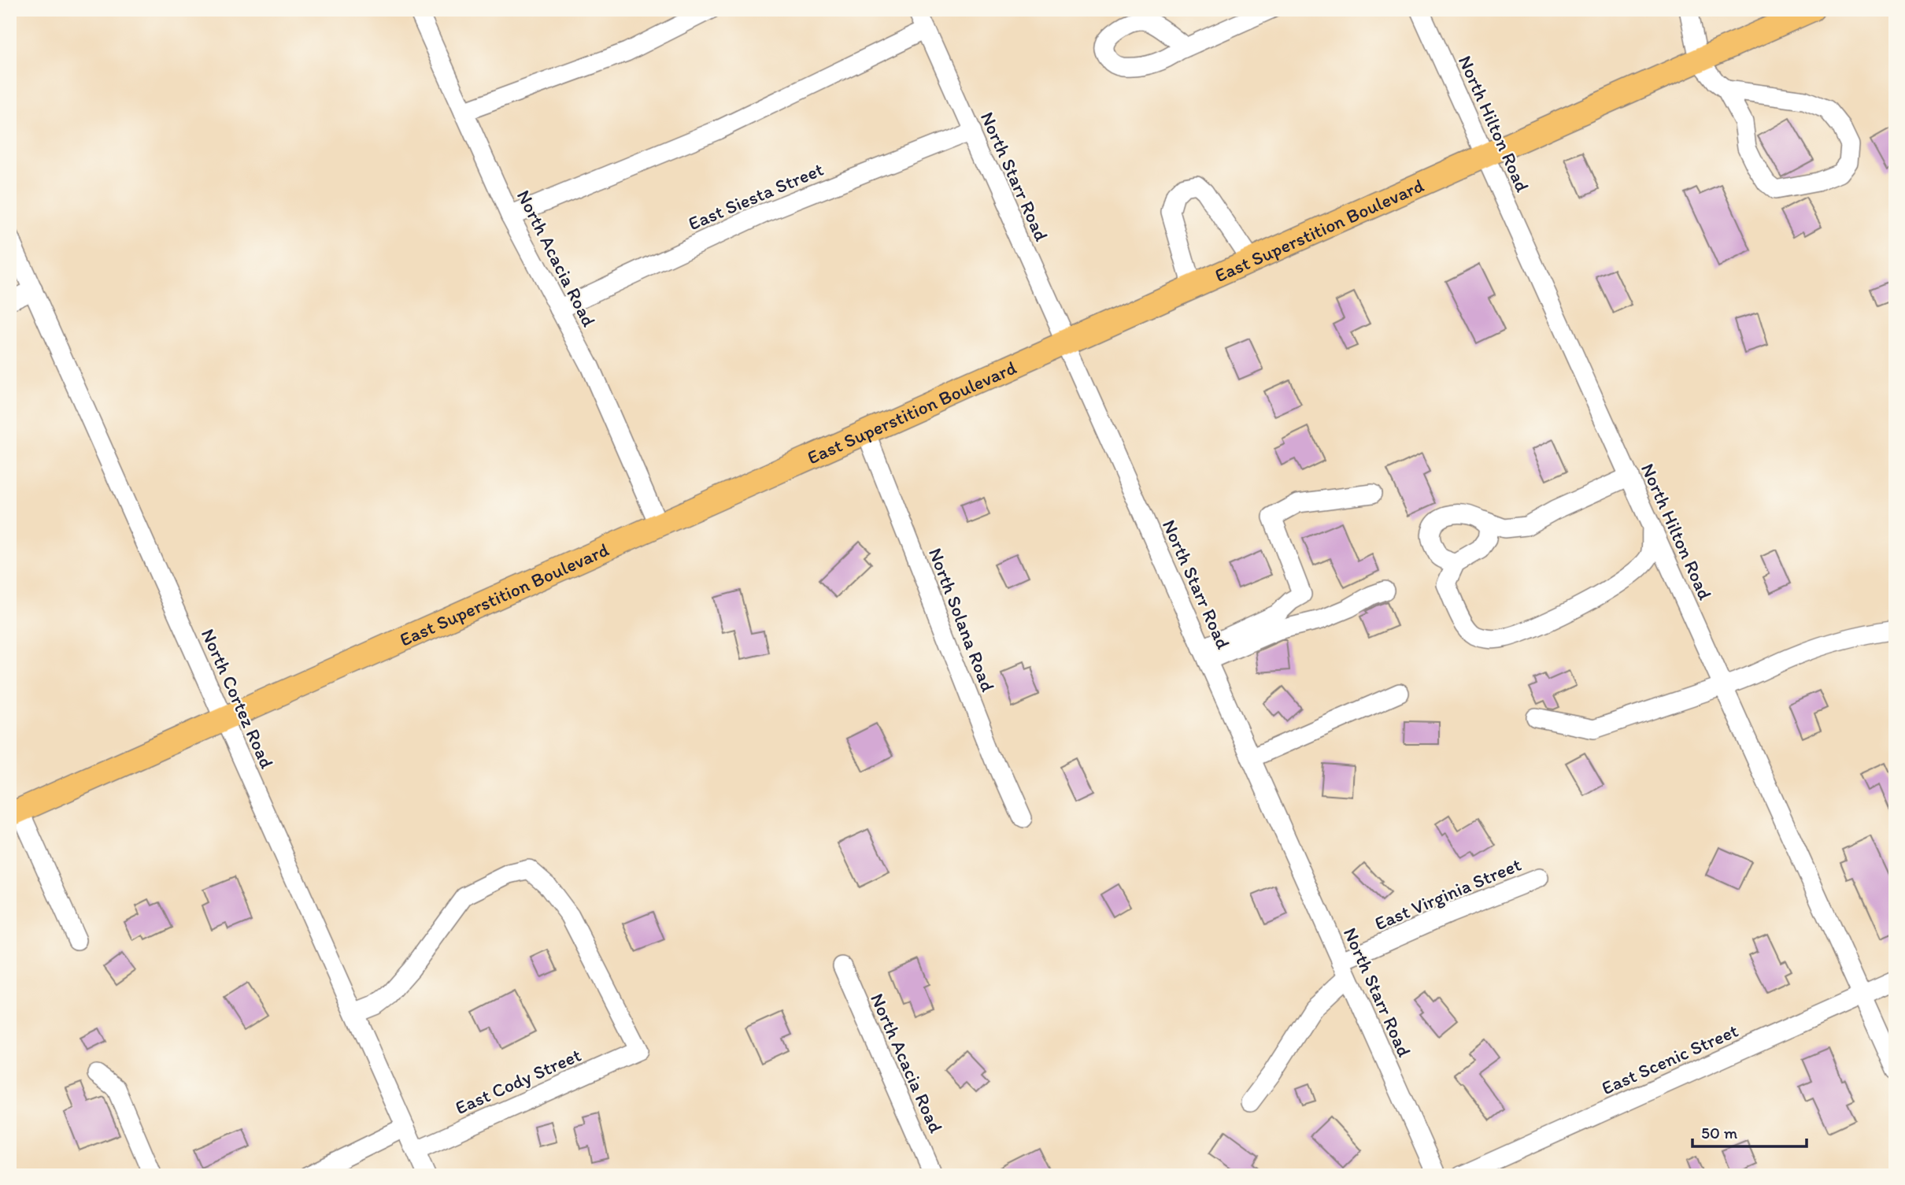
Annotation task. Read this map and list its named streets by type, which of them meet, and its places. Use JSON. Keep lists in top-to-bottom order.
{
  "streets": {
    "main road": ["East Superstition Boulevard"],
    "street": [
      "North Hilton Road",
      "North Starr Road",
      "East Siesta Street",
      "North Acacia Road",
      "North Solana Road",
      "North Cortez Road",
      "East Virginia Street",
      "East Scenic Street",
      "East Cody Street"
    ]
  },
  "crossings": [
    ["North Hilton Road", "East Superstition Boulevard"],
    ["North Hilton Road", "East Scenic Street"],
    ["North Starr Road", "East Siesta Street"],
    ["North Starr Road", "East Superstition Boulevard"],
    ["North Starr Road", "East Virginia Street"],
    ["East Siesta Street", "North Acacia Road"],
    ["East Superstition Boulevard", "North Acacia Road"],
    ["East Superstition Boulevard", "North Solana Road"],
    ["East Superstition Boulevard", "North Cortez Road"],
    ["North Cortez Road", "East Cody Street"]
  ],
  "scale_bar": "50 m"
}
